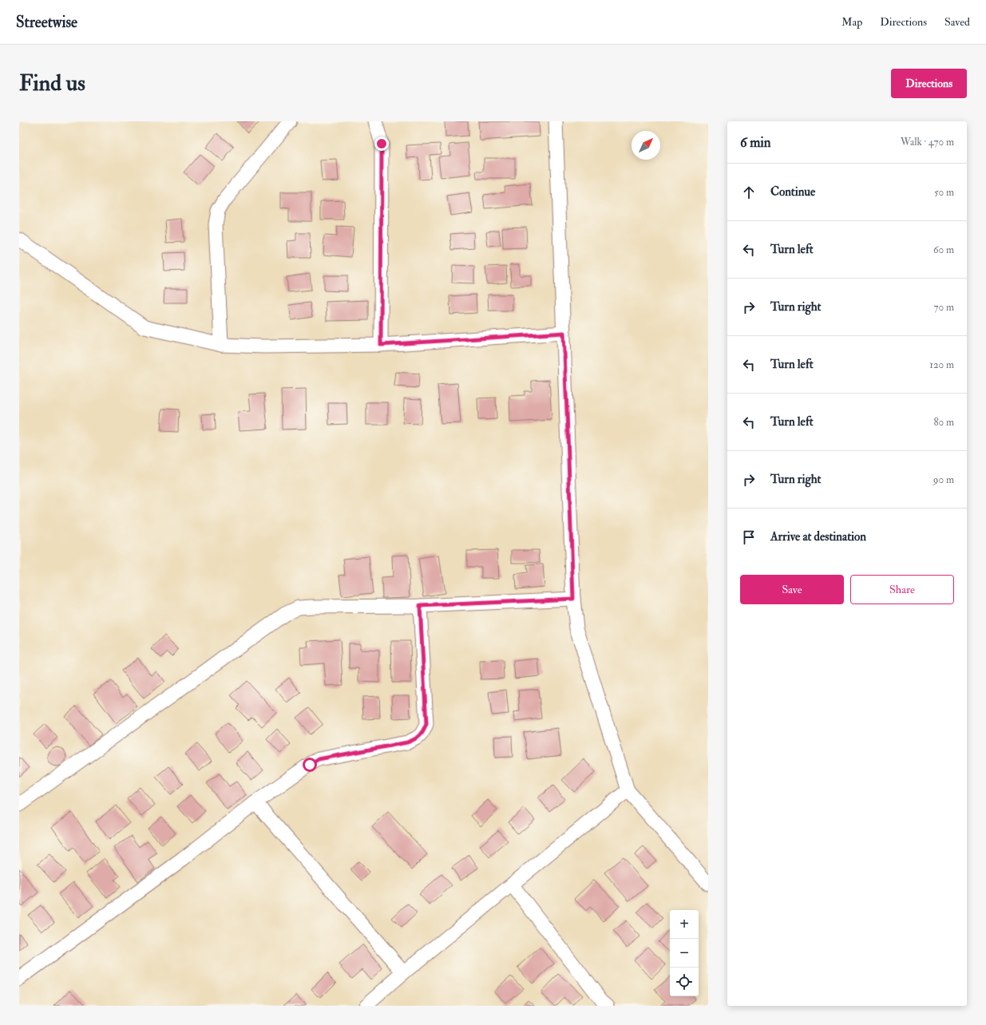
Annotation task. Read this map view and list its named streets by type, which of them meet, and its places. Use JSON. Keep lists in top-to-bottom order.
{
  "north": "top right",
  "page": {
    "header": "Streetwise",
    "nav": ["Map", "Directions", "Saved"],
    "buttons": [
      "Directions",
      ["Save", "Share"]
    ],
    "title": "Find us",
    "heading": ["6 min", "Walk · 470 m"],
    "list": [
      ["Continue", "50 m"],
      ["Turn left", "60 m"],
      ["Turn right", "70 m"],
      ["Turn left", "120 m"],
      ["Turn left", "80 m"],
      ["Turn right", "90 m"],
      "Arrive at destination"
    ],
    "map_buttons": ["+", "−"]
  }
}
